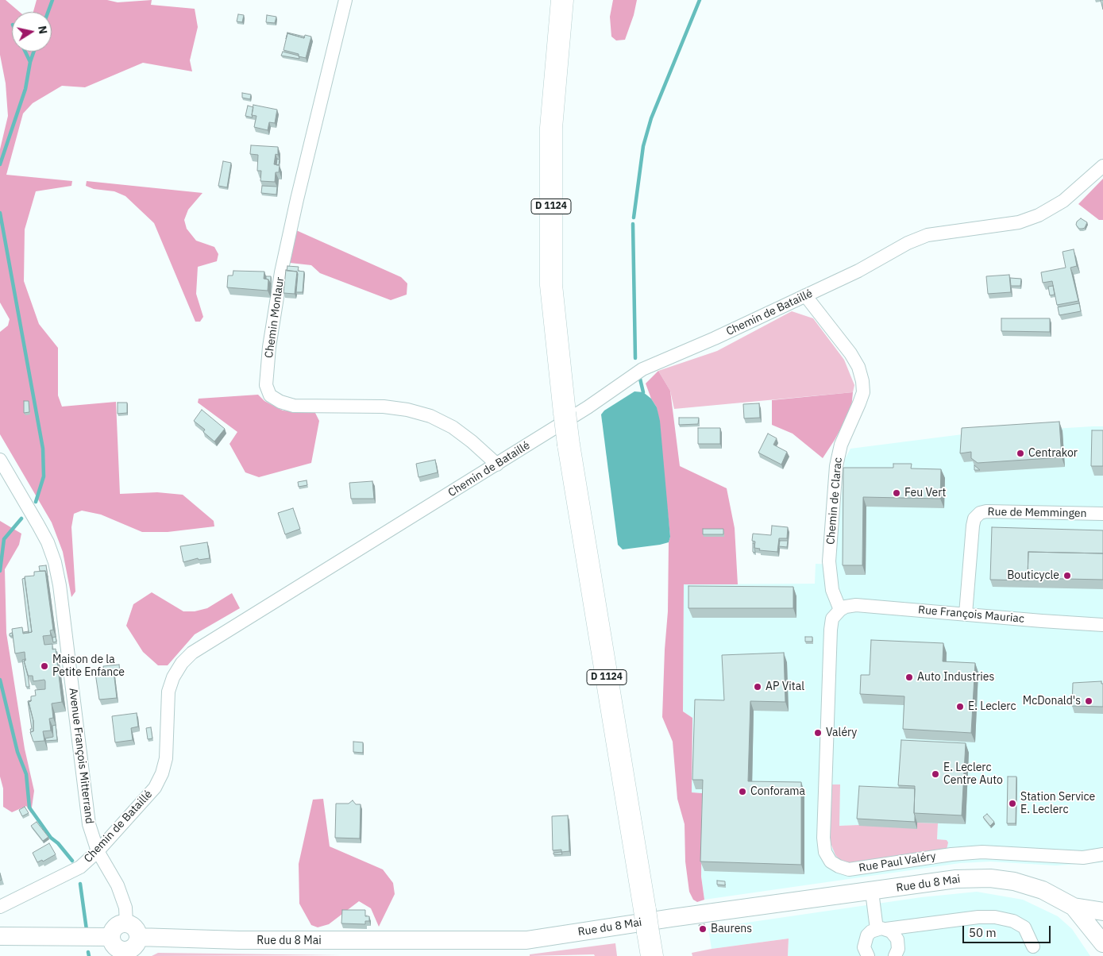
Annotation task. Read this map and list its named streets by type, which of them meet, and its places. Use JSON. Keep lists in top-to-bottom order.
{
  "streets": {
    "highway": ["D 1124"],
    "street": [
      "Chemin de Bataillé",
      "Chemin Monlaur",
      "Chemin de Clarac",
      "Rue de Memmingen",
      "Rue François Mauriac",
      "Avenue François Mitterrand",
      "Rue Paul Valéry",
      "Rue du 8 Mai"
    ]
  },
  "crossings": [
    ["Chemin de Bataillé", "Chemin Monlaur"],
    ["Chemin de Bataillé", "Chemin de Clarac"],
    ["Chemin de Bataillé", "Avenue François Mitterrand"],
    ["Chemin de Clarac", "Rue François Mauriac"],
    ["Chemin de Clarac", "Rue Paul Valéry"],
    ["Rue de Memmingen", "Rue François Mauriac"],
    ["Rue François Mauriac", "Rue Paul Valéry"],
    ["Avenue François Mitterrand", "Rue du 8 Mai"]
  ],
  "places": [
    "Centrakor",
    "Feu Vert",
    "Bouticycle",
    "Maison de la Petite Enfance",
    "Auto Industries",
    "AP Vital",
    "McDonald's",
    "E. Leclerc",
    "Valéry",
    "E. Leclerc Centre Auto",
    "Conforama",
    "Station Service E. Leclerc",
    "Baurens"
  ],
  "scale_bar": "50 m",
  "north": "right"
}
